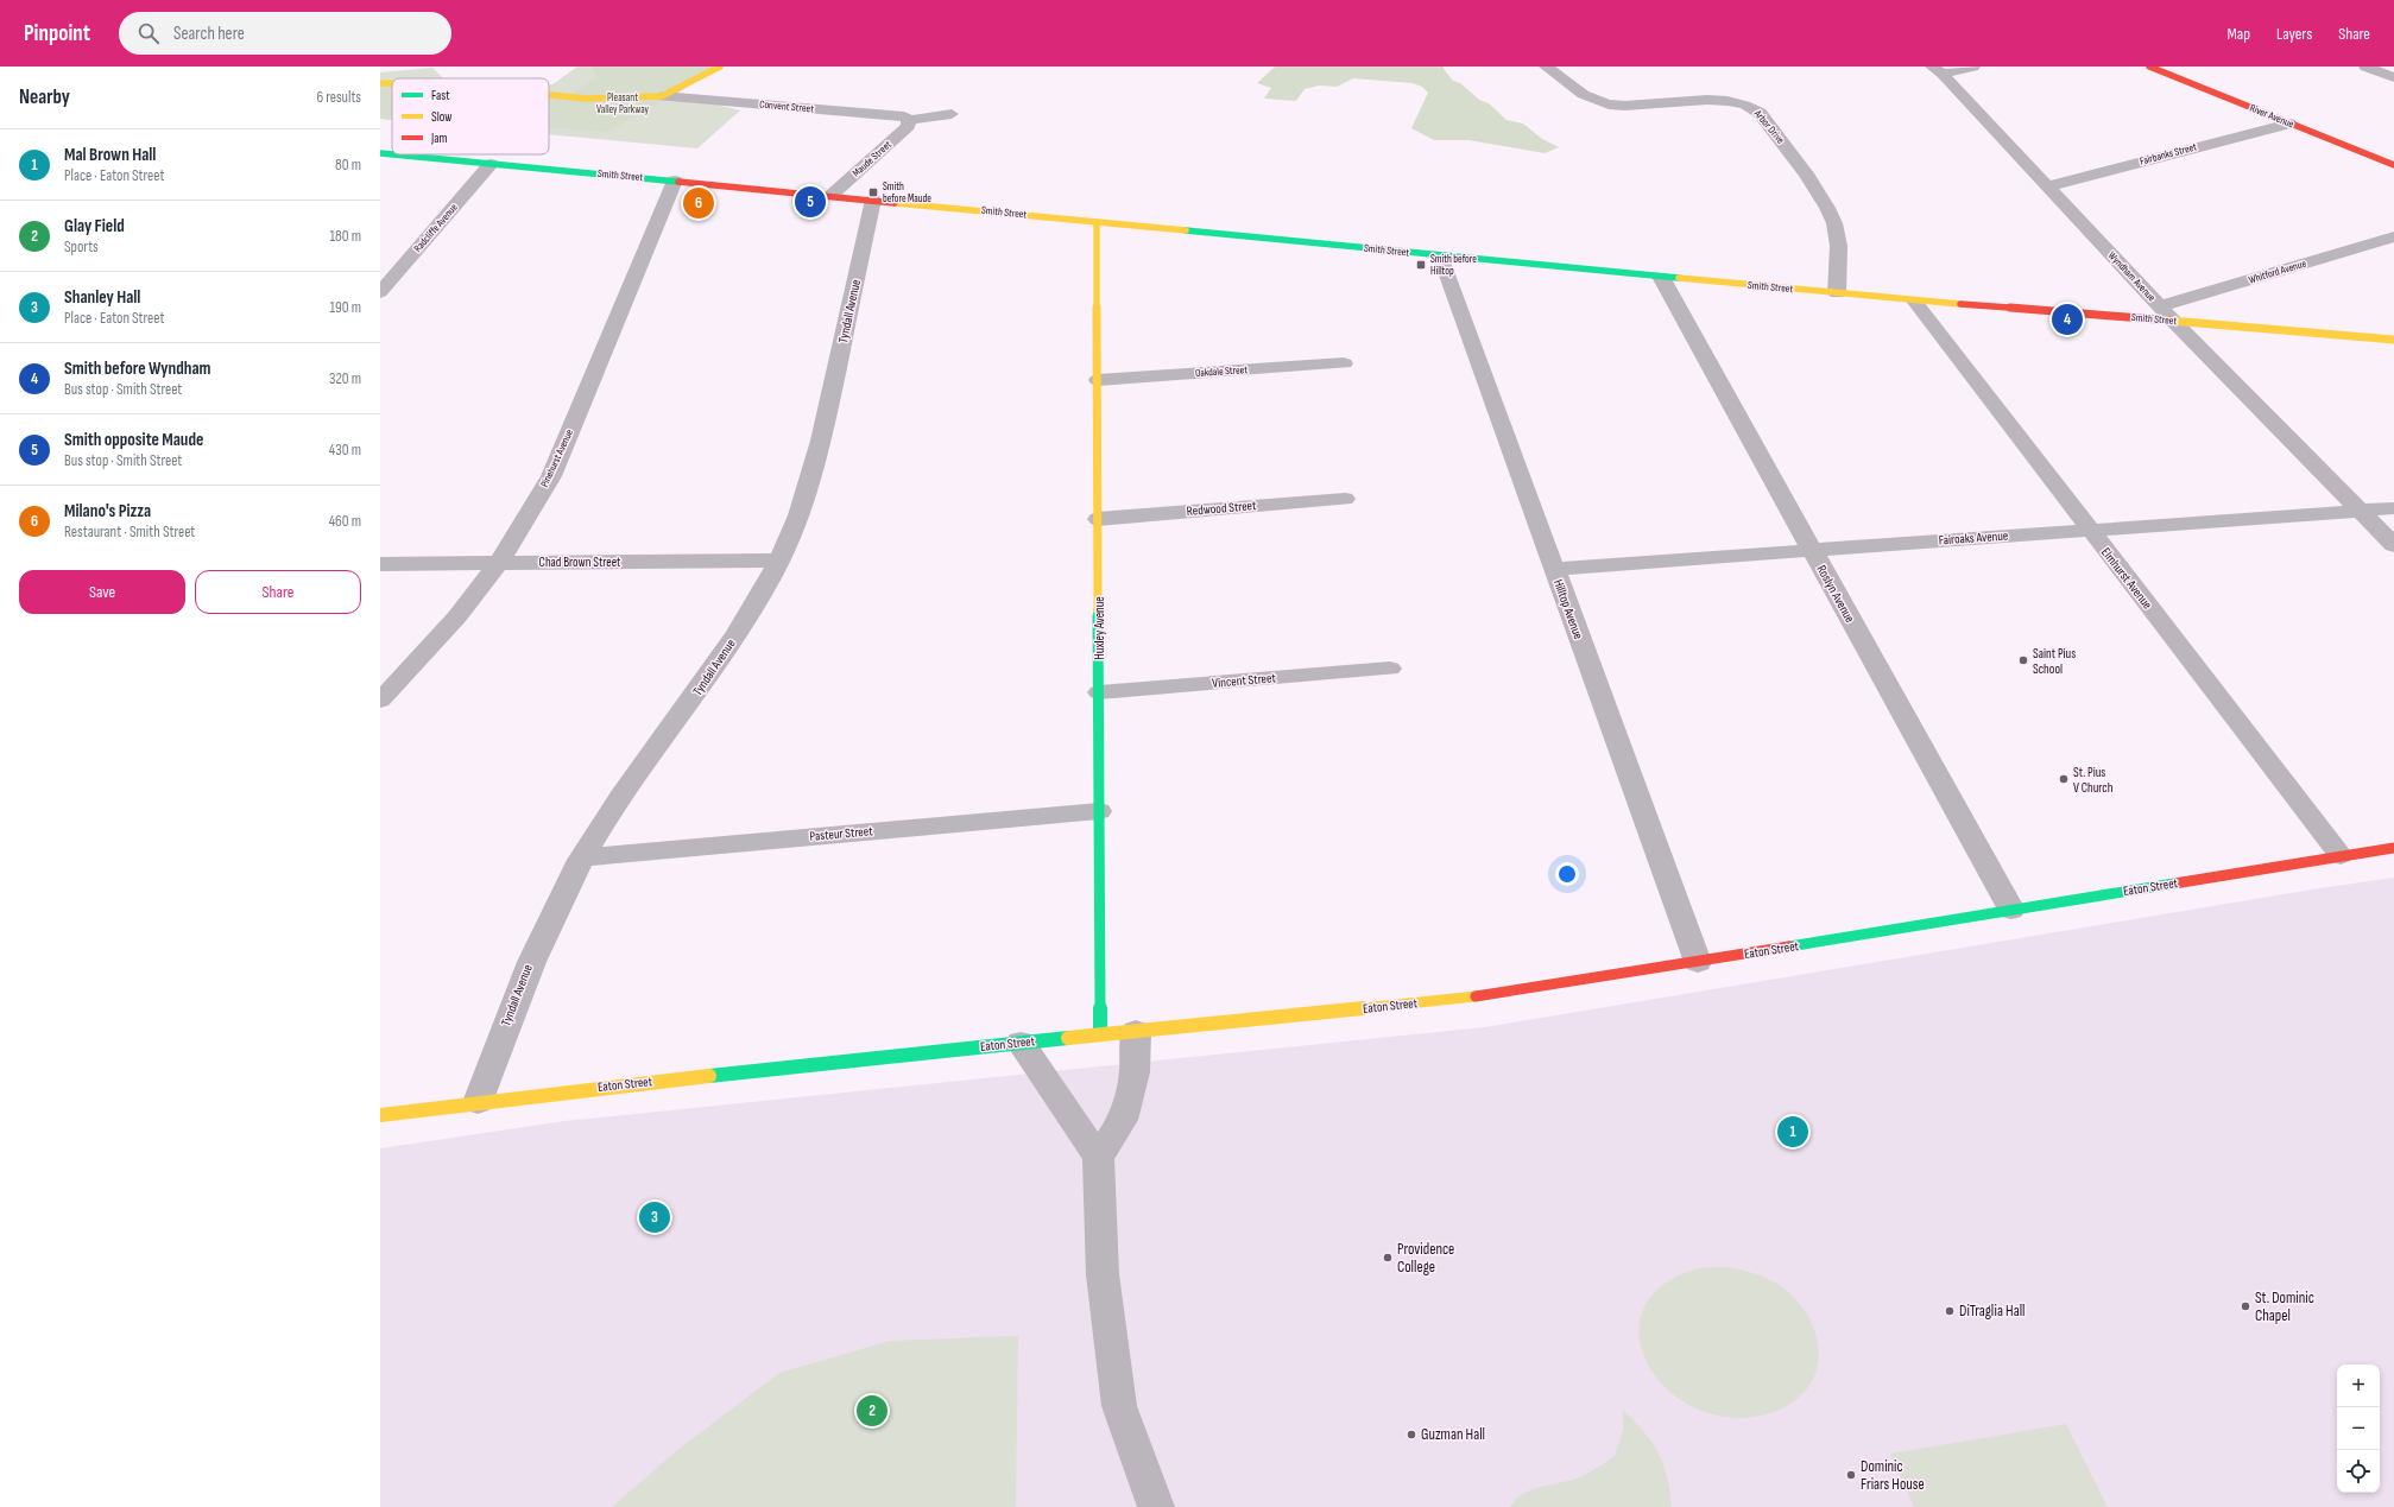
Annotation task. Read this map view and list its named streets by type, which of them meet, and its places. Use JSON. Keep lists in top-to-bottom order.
{
  "streets": {
    "street": [
      "Convent Street",
      "River Avenue",
      "Arbor Drive",
      "Fairbanks Street",
      "Maude Street",
      "Smith Street",
      "Radcliffe Avenue",
      "Whitford Avenue",
      "Wyndham Avenue",
      "Tyndall Avenue",
      "Oakdale Street",
      "Pinehurst Avenue",
      "Redwood Street",
      "Fairoaks Avenue",
      "Chad Brown Street",
      "Elmhurst Avenue",
      "Roslyn Avenue",
      "Hilltop Avenue",
      "Huxley Avenue",
      "Vincent Street",
      "Pasteur Street",
      "Eaton Street"
    ]
  },
  "crossings": [
    ["Convent Street", "Maude Street"],
    ["River Avenue", "Fairbanks Street"],
    ["Arbor Drive", "Smith Street"],
    ["Fairbanks Street", "Wyndham Avenue"],
    ["Maude Street", "Smith Street"],
    ["Smith Street", "Radcliffe Avenue"],
    ["Smith Street", "Whitford Avenue"],
    ["Smith Street", "Wyndham Avenue"],
    ["Smith Street", "Tyndall Avenue"],
    ["Smith Street", "Pinehurst Avenue"],
    ["Smith Street", "Elmhurst Avenue"],
    ["Smith Street", "Roslyn Avenue"],
    ["Smith Street", "Hilltop Avenue"],
    ["Smith Street", "Huxley Avenue"],
    ["Whitford Avenue", "Wyndham Avenue"],
    ["Wyndham Avenue", "Fairoaks Avenue"],
    ["Tyndall Avenue", "Chad Brown Street"],
    ["Tyndall Avenue", "Pasteur Street"],
    ["Tyndall Avenue", "Eaton Street"],
    ["Oakdale Street", "Huxley Avenue"],
    ["Pinehurst Avenue", "Chad Brown Street"],
    ["Redwood Street", "Huxley Avenue"],
    ["Fairoaks Avenue", "Elmhurst Avenue"],
    ["Fairoaks Avenue", "Roslyn Avenue"],
    ["Fairoaks Avenue", "Hilltop Avenue"],
    ["Elmhurst Avenue", "Eaton Street"],
    ["Roslyn Avenue", "Eaton Street"],
    ["Hilltop Avenue", "Eaton Street"],
    ["Huxley Avenue", "Vincent Street"],
    ["Huxley Avenue", "Pasteur Street"],
    ["Huxley Avenue", "Eaton Street"]
  ],
  "parks": ["Pleasant Valley Parkway"],
  "places": {
    "transit": ["Smith before Maude", "Smith before Hilltop"],
    "other": [
      "Saint Pius School",
      "St. Pius V Church",
      "Providence College",
      "St. Dominic Chapel",
      "DiTraglia Hall",
      "Guzman Hall",
      "Dominic Friars House"
    ]
  },
  "legend": ["Fast", "Slow", "Jam"],
  "page": {
    "header": "Pinpoint",
    "search": "Search here",
    "nav": ["Map", "Layers", "Share"],
    "heading": ["Nearby", "6 results"],
    "list": [
      {
        "mark": "1",
        "name": "Mal Brown Hall",
        "note": "Place · Eaton Street",
        "value": "80 m"
      },
      {
        "mark": "2",
        "name": "Glay Field",
        "note": "Sports",
        "value": "180 m"
      },
      {
        "mark": "3",
        "name": "Shanley Hall",
        "note": "Place · Eaton Street",
        "value": "190 m"
      },
      {
        "mark": "4",
        "name": "Smith before Wyndham",
        "note": "Bus stop · Smith Street",
        "value": "320 m"
      },
      {
        "mark": "5",
        "name": "Smith opposite Maude",
        "note": "Bus stop · Smith Street",
        "value": "430 m"
      },
      {
        "mark": "6",
        "name": "Milano's Pizza",
        "note": "Restaurant · Smith Street",
        "value": "460 m"
      }
    ],
    "pins": [
      "5",
      "6",
      "4",
      "1",
      "3",
      "2"
    ],
    "buttons": ["Save", "Share"],
    "map_buttons": ["+", "−"]
  }
}
